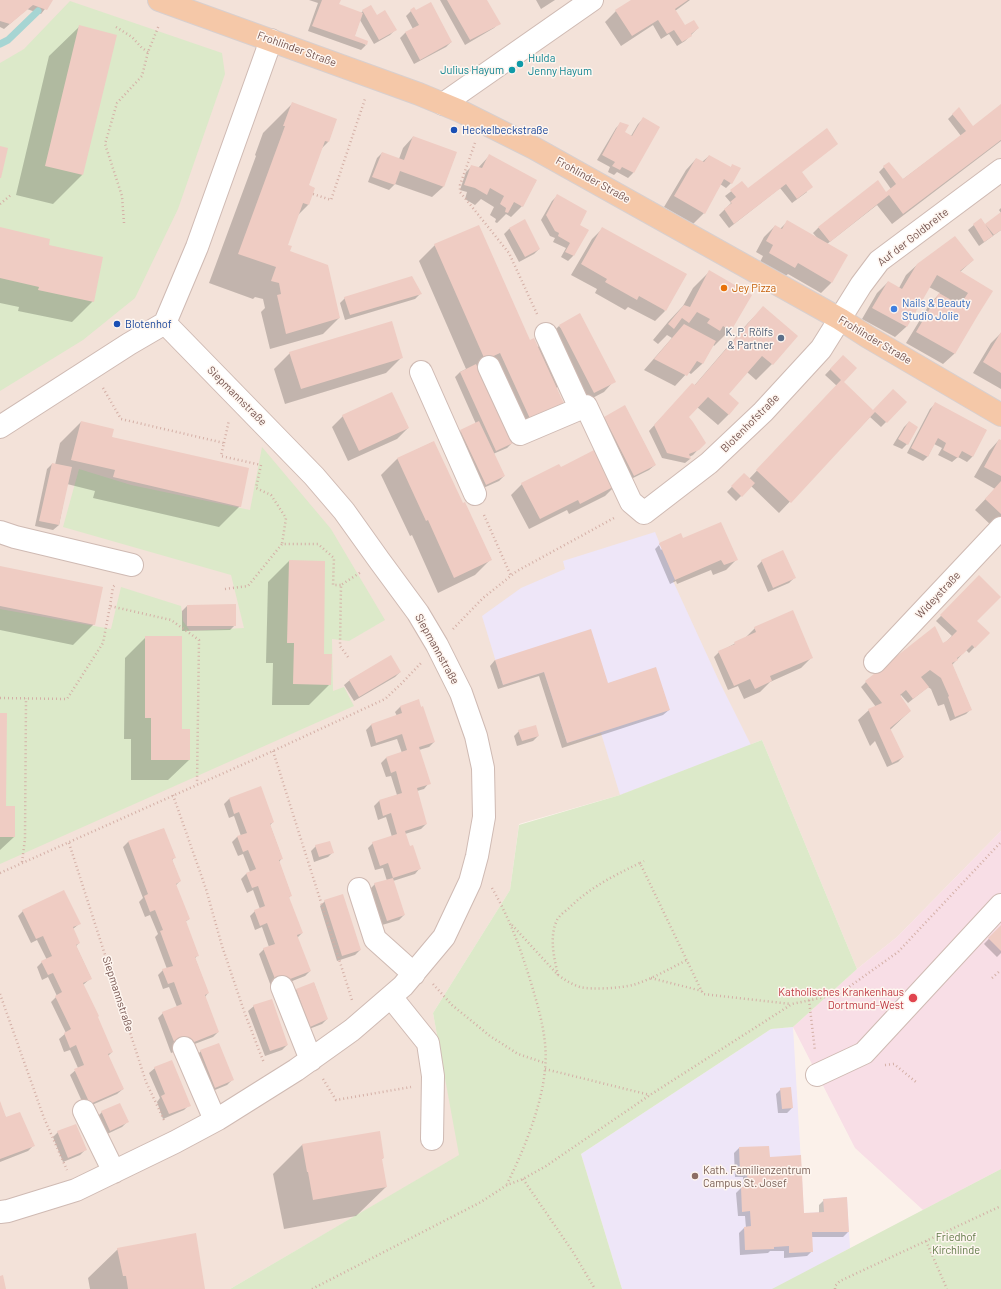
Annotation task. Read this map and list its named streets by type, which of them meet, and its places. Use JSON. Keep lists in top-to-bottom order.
{
  "streets": {
    "main road": ["Frohlinder Straße"],
    "street": [
      "Auf der Goldbreite",
      "Siepmannstraße",
      "Blotenhofstraße",
      "Wideystraße"
    ]
  },
  "crossings": [
    ["Frohlinder Straße", "Auf der Goldbreite"],
    ["Frohlinder Straße", "Blotenhofstraße"],
    ["Auf der Goldbreite", "Blotenhofstraße"]
  ],
  "parks": ["Friedhof Kirchlinde"],
  "places": [
    "Hulda Jenny Hayum",
    "Julius Hayum",
    "Heckelbeckstraße",
    "Jey Pizza",
    "Nails & Beauty Studio Jolie",
    "Blotenhof",
    "K. P. Rölfs & Partner",
    "Katholisches Krankenhaus Dortmund-West",
    "Kath. Familienzentrum Campus St. Josef"
  ]
}
